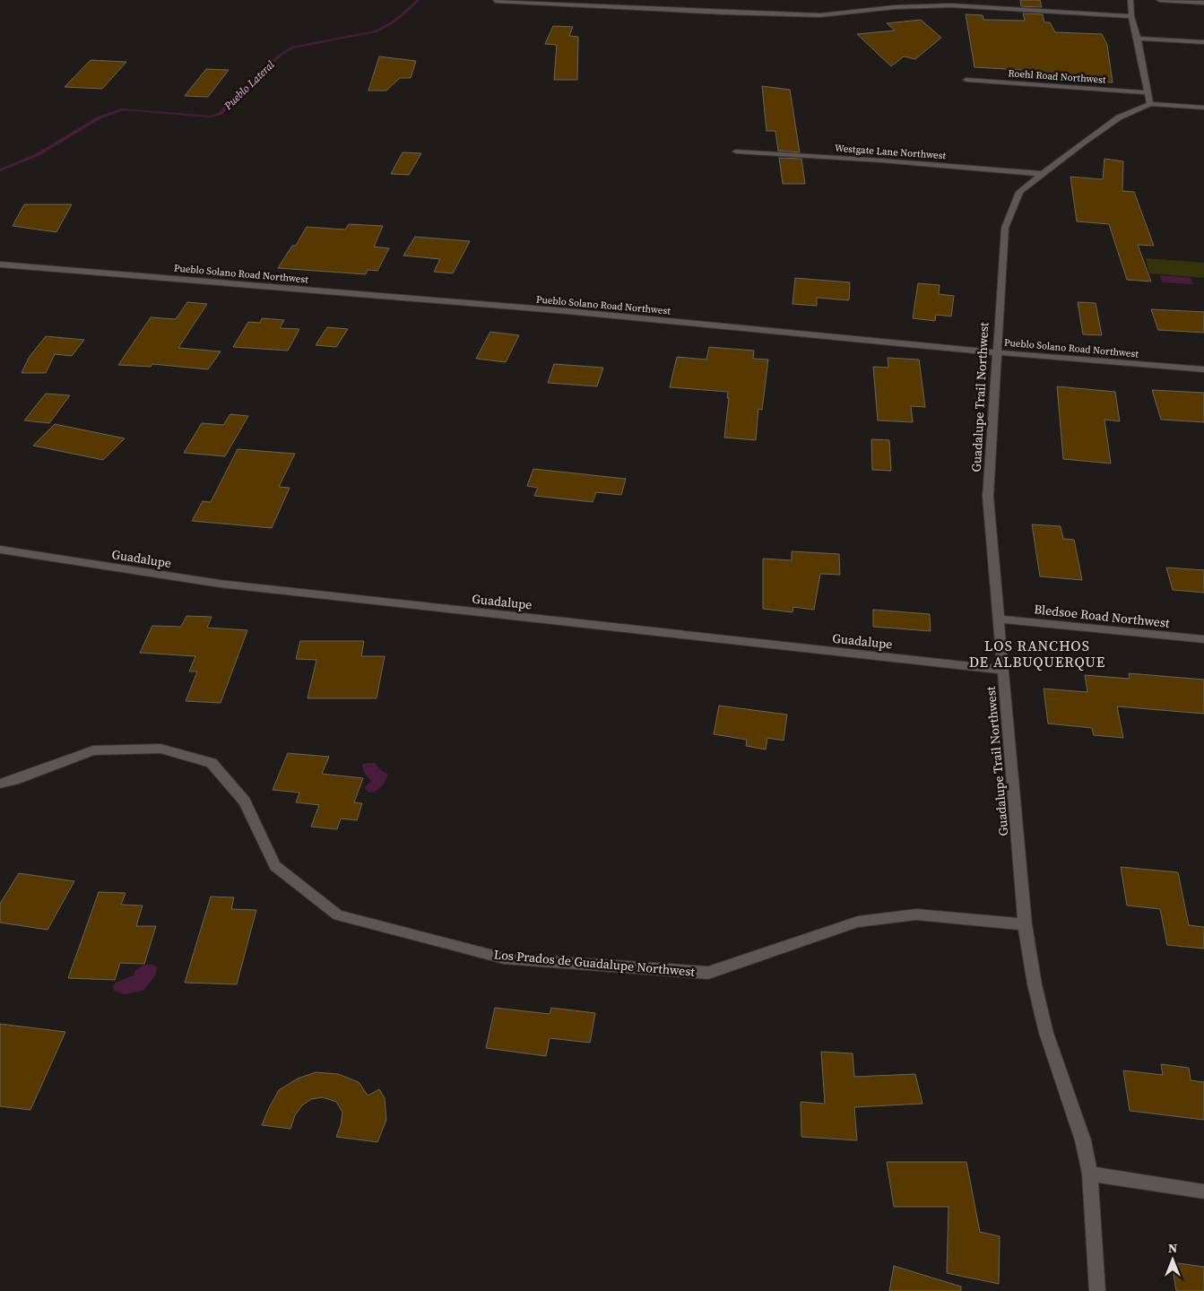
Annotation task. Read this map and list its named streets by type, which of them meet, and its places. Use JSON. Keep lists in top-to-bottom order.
{
  "streets": {
    "street": [
      "Roehl Road Northwest",
      "Westgate Lane Northwest",
      "Pueblo Solano Road Northwest",
      "Guadalupe Trail Northwest",
      "Guadalupe",
      "Bledsoe Road Northwest",
      "Los Prados de Guadalupe Northwest"
    ]
  },
  "crossings": [
    ["Westgate Lane Northwest", "Guadalupe Trail Northwest"],
    ["Pueblo Solano Road Northwest", "Guadalupe Trail Northwest"],
    ["Guadalupe Trail Northwest", "Guadalupe"],
    ["Guadalupe Trail Northwest", "Bledsoe Road Northwest"],
    ["Guadalupe Trail Northwest", "Los Prados de Guadalupe Northwest"]
  ],
  "districts": ["LOS RANCHOS DE ALBUQUERQUE"],
  "water": ["Pueblo Lateral"],
  "north": "top"
}
